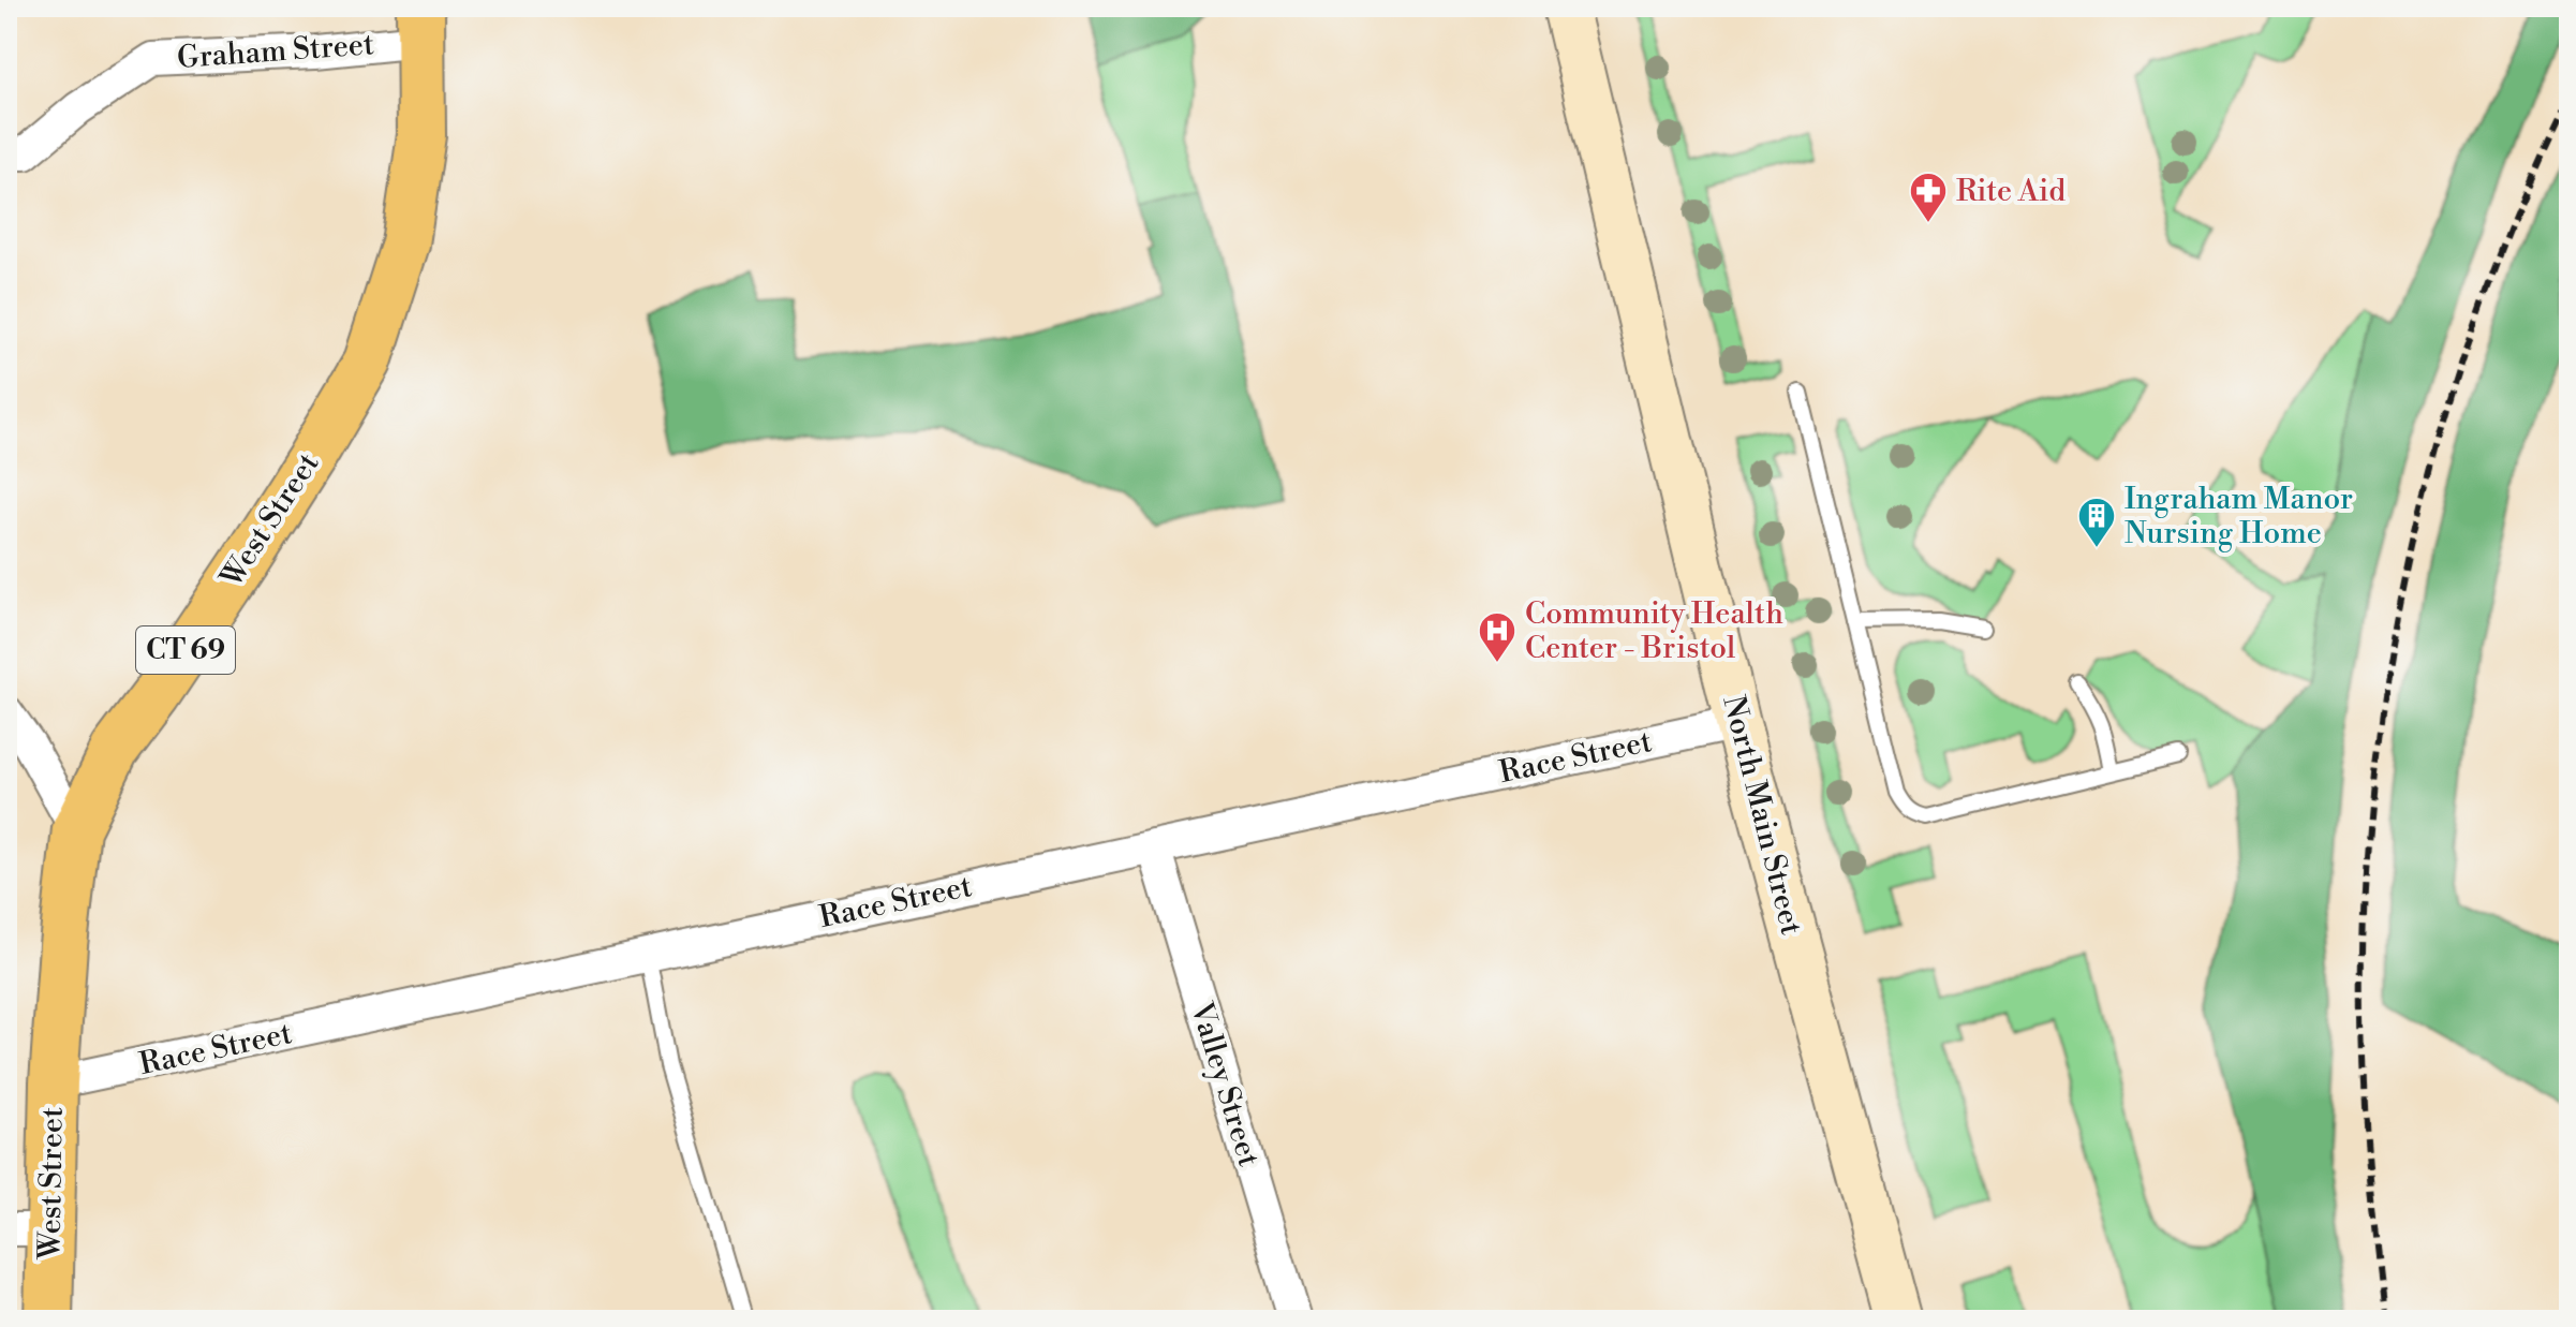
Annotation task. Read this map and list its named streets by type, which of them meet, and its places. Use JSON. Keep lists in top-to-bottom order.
{
  "streets": {
    "main road": ["West Street", "CT 69"],
    "street": [
      "Graham Street",
      "Race Street",
      "North Main Street",
      "Valley Street"
    ]
  },
  "crossings": [
    ["Graham Street", "West Street"],
    ["West Street", "Race Street"],
    ["Race Street", "North Main Street"],
    ["Race Street", "Valley Street"]
  ],
  "places": {
    "pharmacy": ["Rite Aid"],
    "building": ["Ingraham Manor Nursing Home"],
    "hospital": ["Community Health Center - Bristol"]
  }
}
